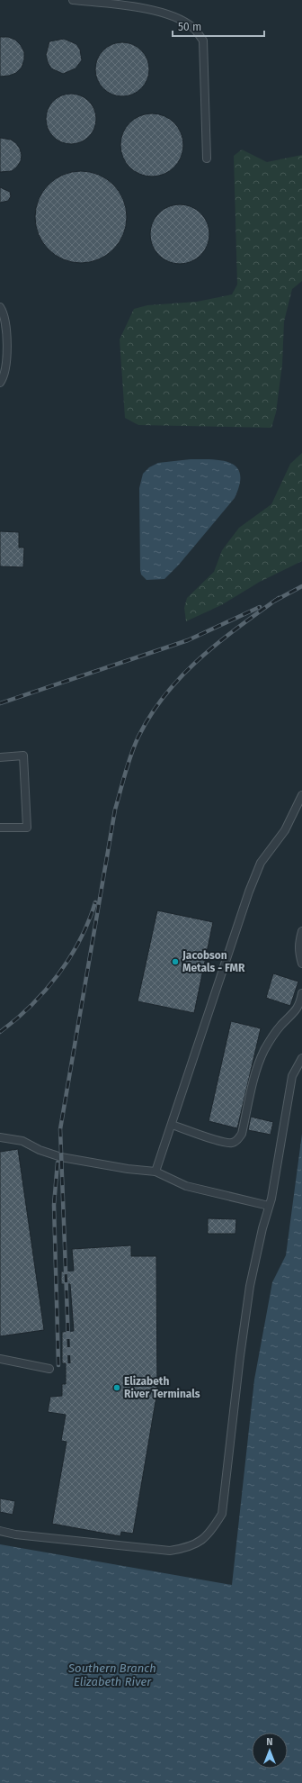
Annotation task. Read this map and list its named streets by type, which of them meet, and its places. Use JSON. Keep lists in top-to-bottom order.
{
  "water": ["Southern Branch Elizabeth River"],
  "places": ["Jacobson Metals - FMR", "Elizabeth River Terminals"],
  "scale_bar": "50 m",
  "north": "top"
}
